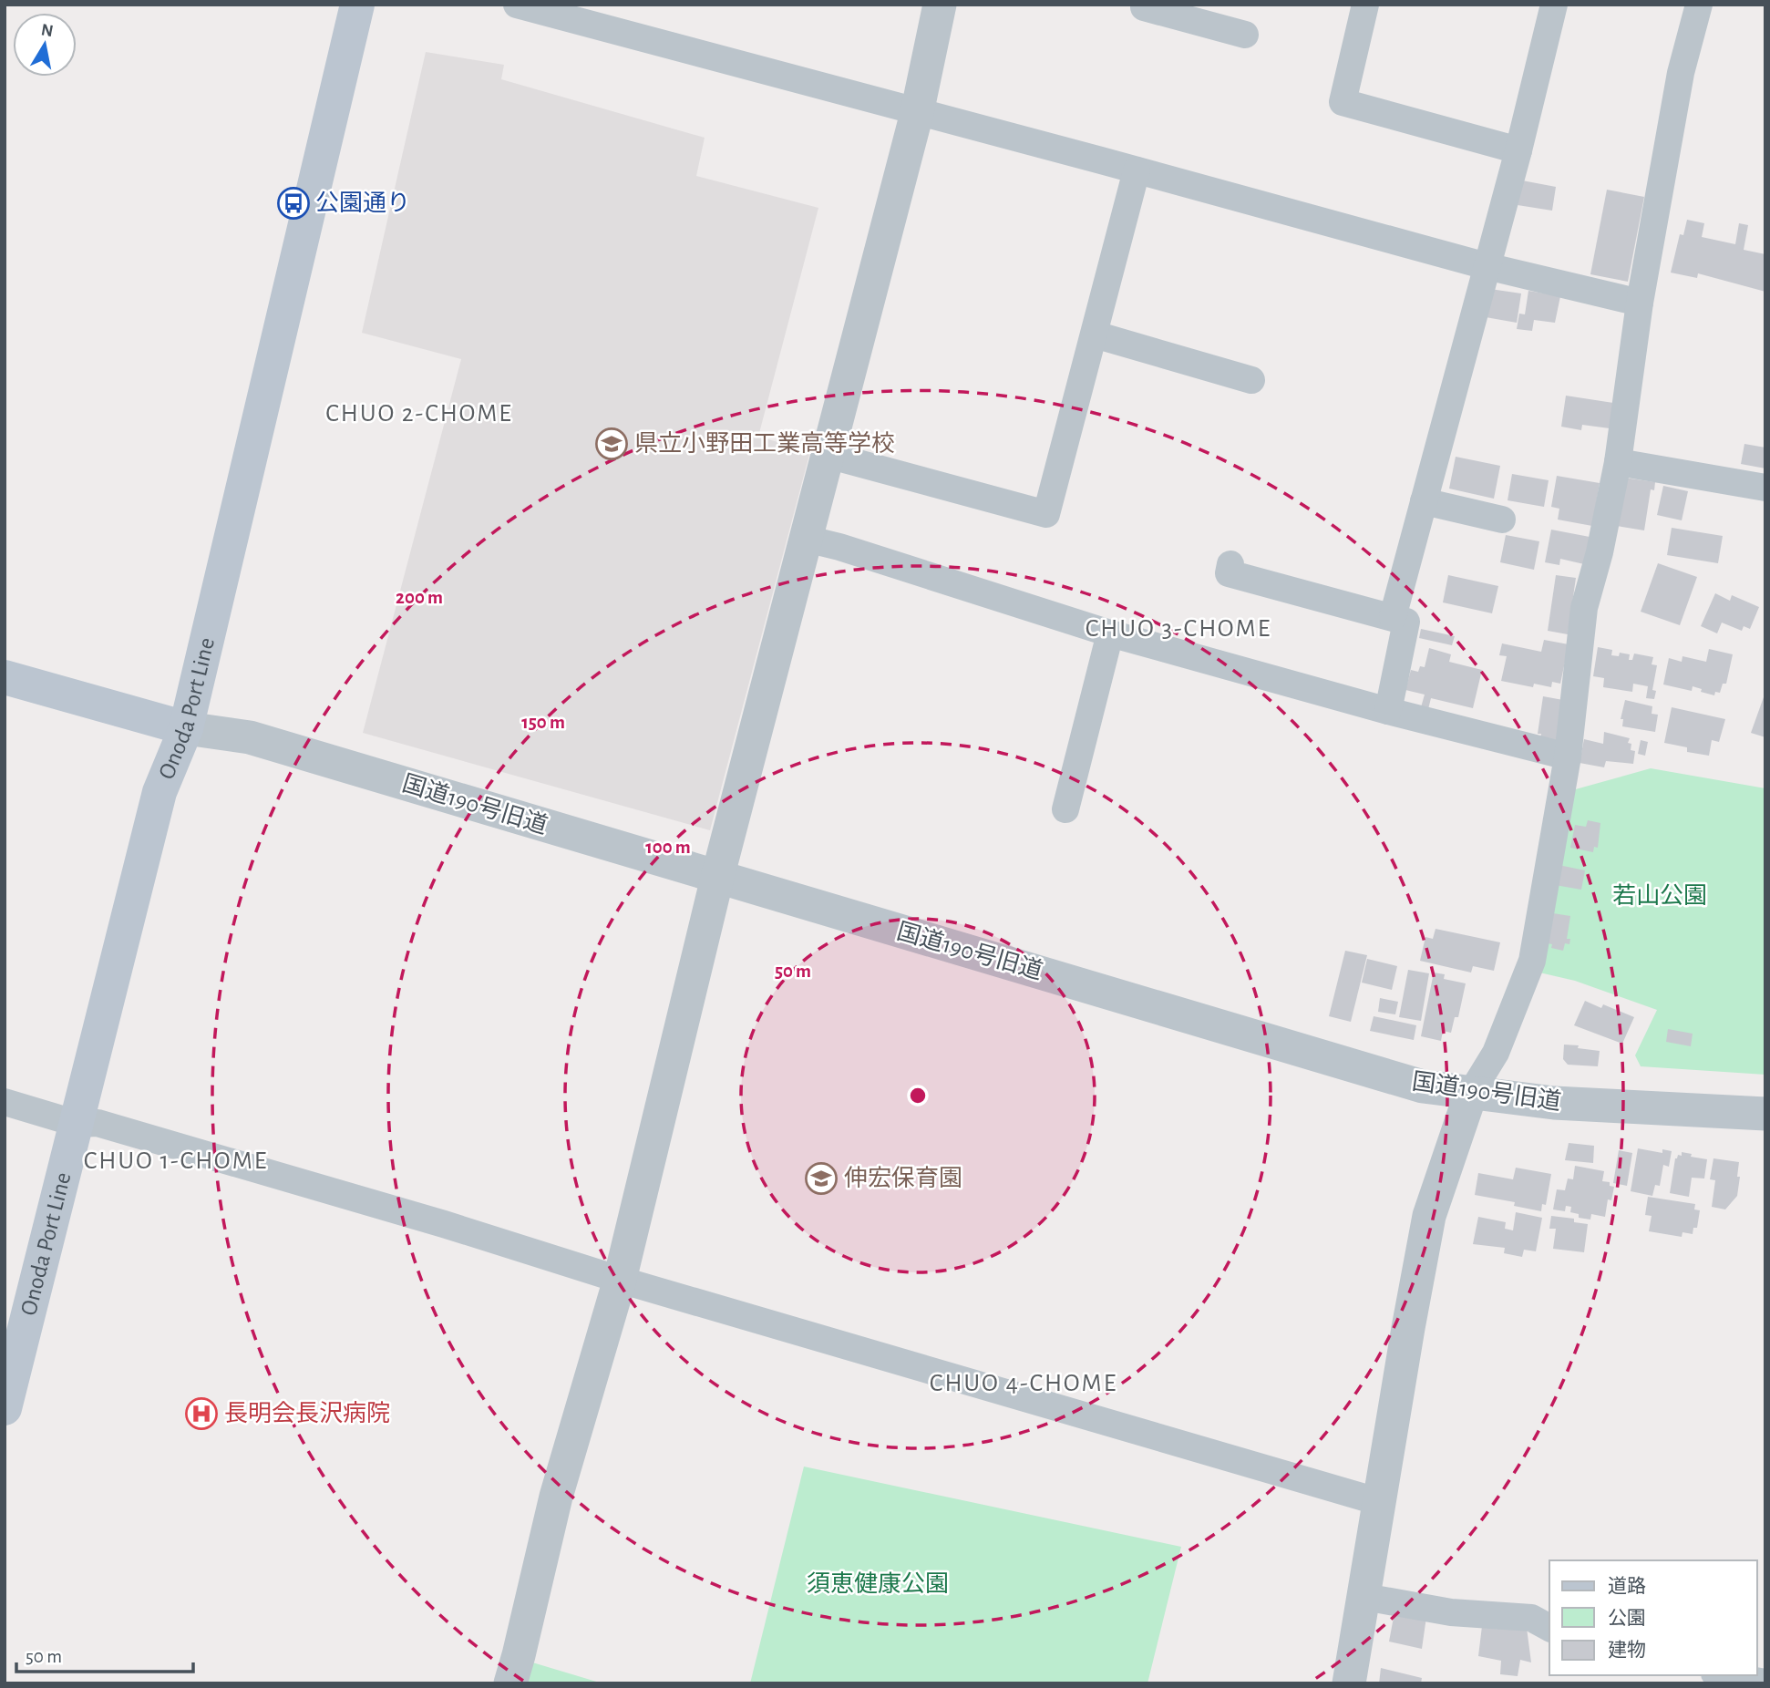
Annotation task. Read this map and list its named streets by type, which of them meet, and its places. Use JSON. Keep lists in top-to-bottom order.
{
  "streets": {
    "main road": ["Onoda Port Line"],
    "street": ["国道190号旧道"]
  },
  "crossings": [
    ["Onoda Port Line", "国道190号旧道"]
  ],
  "districts": [
    "CHUO 2-CHOME",
    "CHUO 3-CHOME",
    "CHUO 1-CHOME",
    "CHUO 4-CHOME"
  ],
  "parks": ["若山公園", "須恵健康公園"],
  "places": {
    "bus stop": ["公園通り"],
    "school or university": ["県立小野田工業高等学校", "伸宏保育園"],
    "hospital": ["長明会長沢病院"]
  },
  "legend": ["道路", "公園", "建物"],
  "scale_bar": "50 m",
  "north": "top",
  "rings": [
    "200 m",
    "150 m",
    "100 m",
    "50 m"
  ]
}
